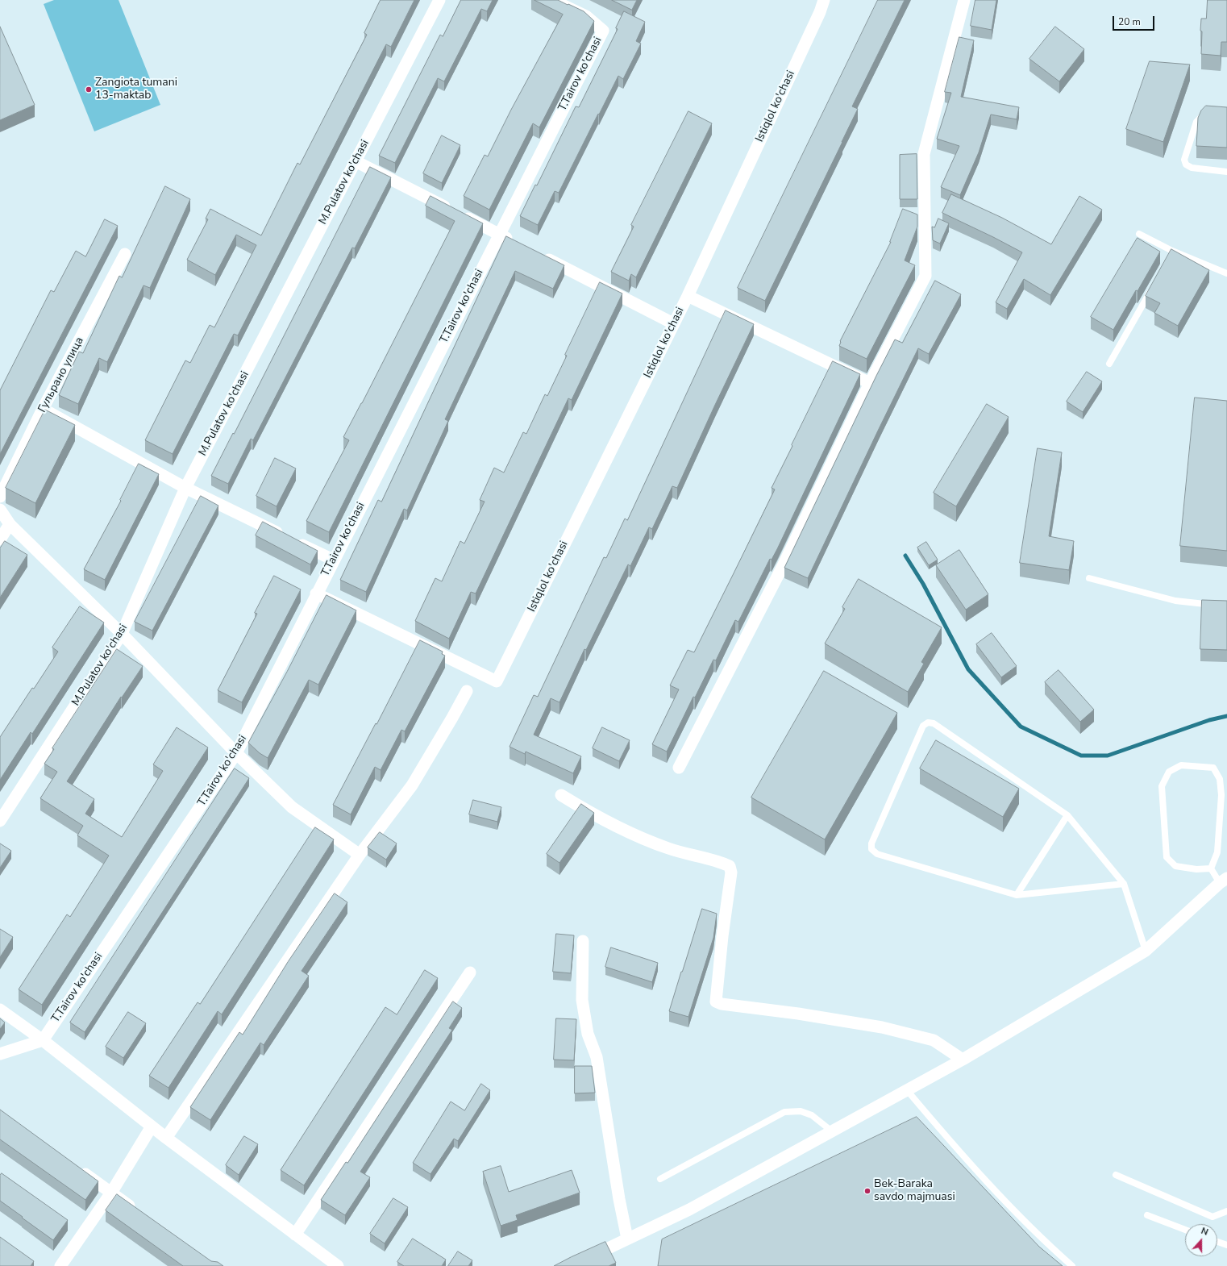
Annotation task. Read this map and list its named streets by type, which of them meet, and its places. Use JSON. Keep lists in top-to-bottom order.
{
  "streets": {
    "street": [
      "T.Tairov ko'chasi",
      "Istiqlol ko'chasi",
      "M.Pulatov ko'chasi",
      "Гульрано улица"
    ]
  },
  "crossings": [
    ["T.Tairov ko'chasi", "Istiqlol ko'chasi"]
  ],
  "places": ["Zangiota tumani 13-maktab", "Bek-Baraka savdo majmuasi"],
  "scale_bar": "20 m",
  "north": "top"
}
